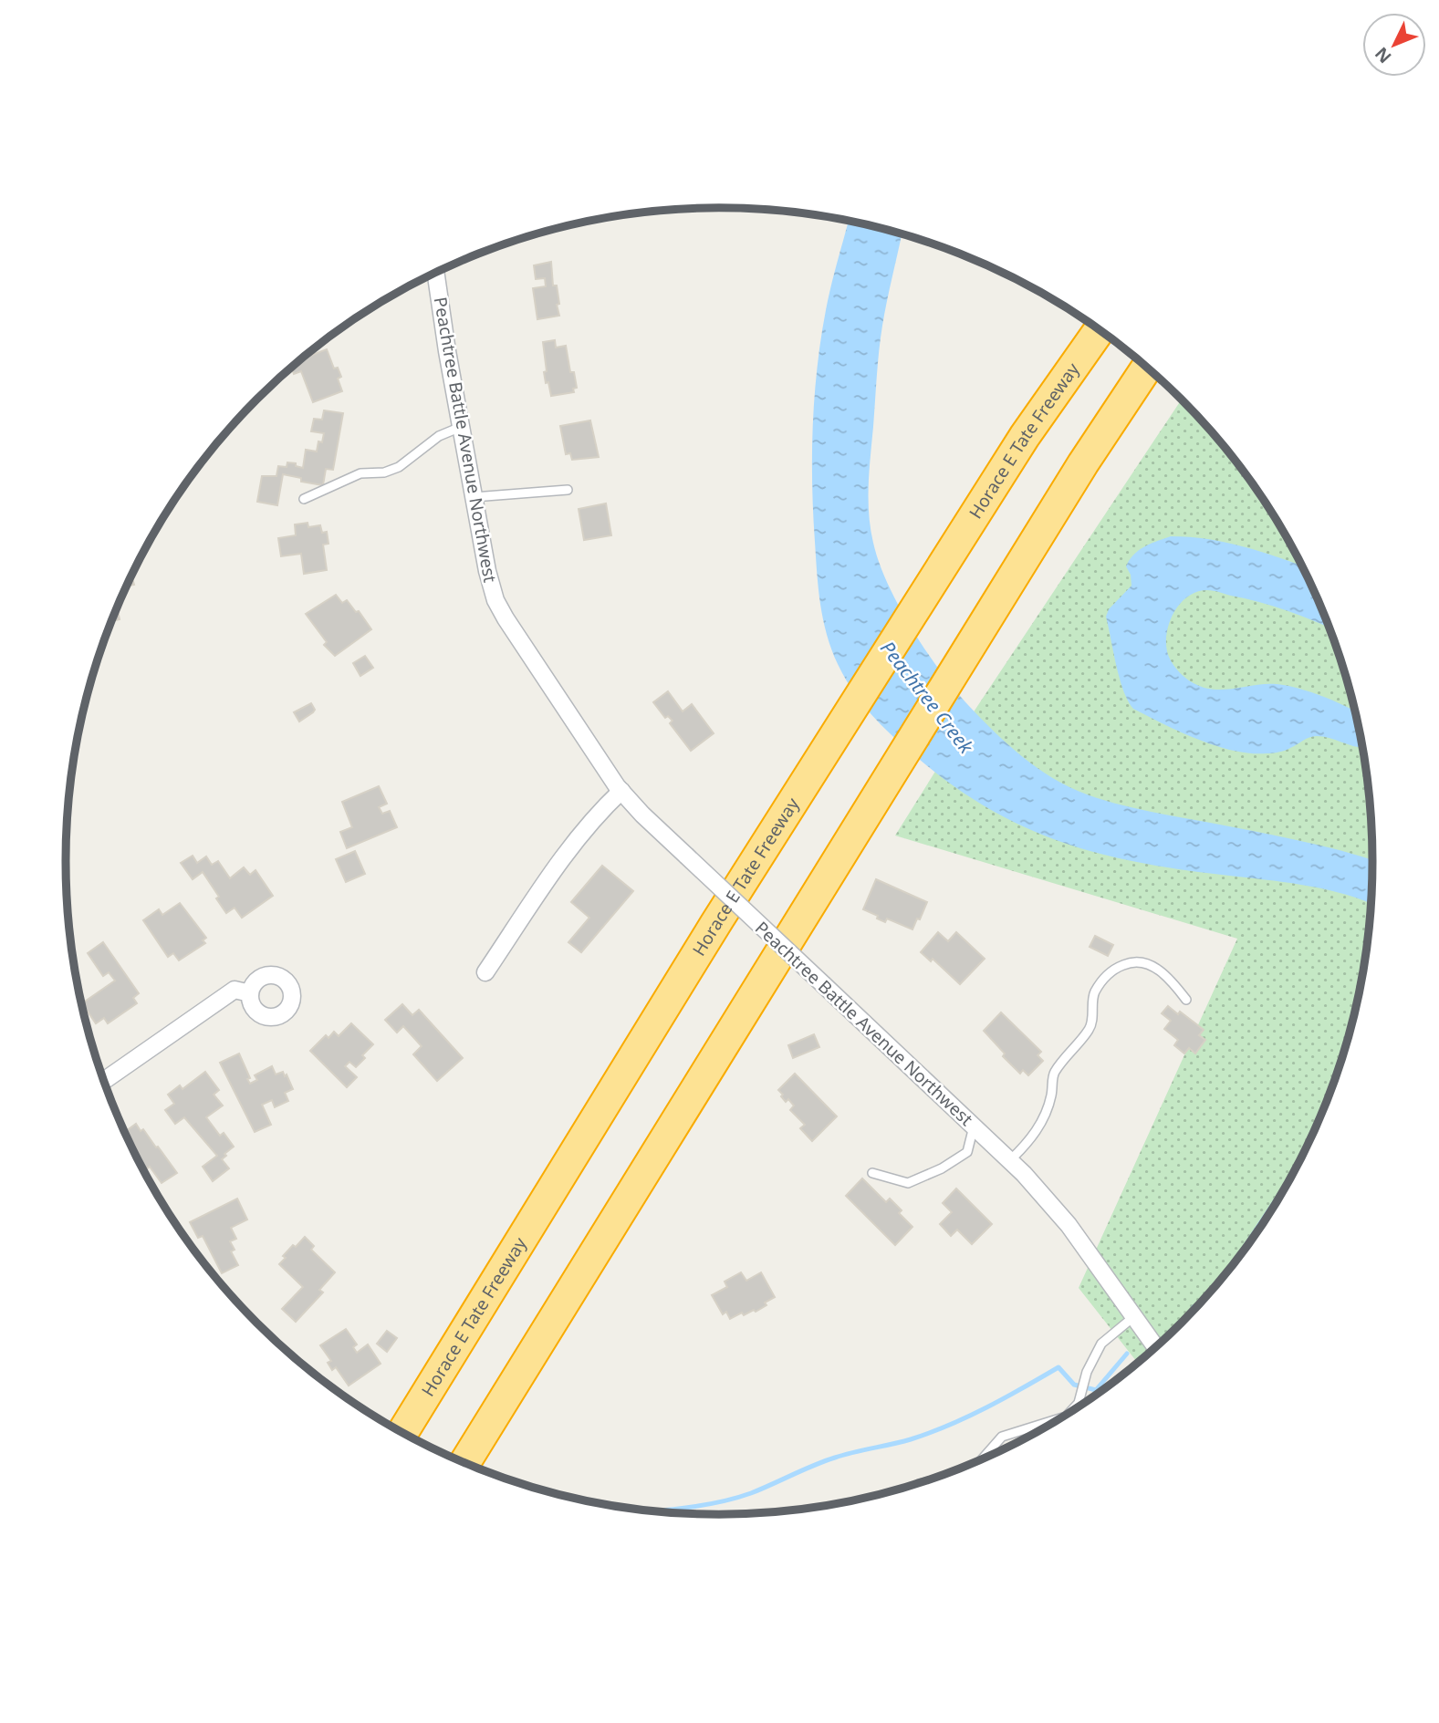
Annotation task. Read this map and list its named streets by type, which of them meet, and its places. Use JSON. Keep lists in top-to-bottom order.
{
  "streets": {
    "highway": ["Horace E Tate Freeway"],
    "street": ["Peachtree Battle Avenue Northwest"]
  },
  "water": ["Peachtree Creek"],
  "north": "bottom left"
}
